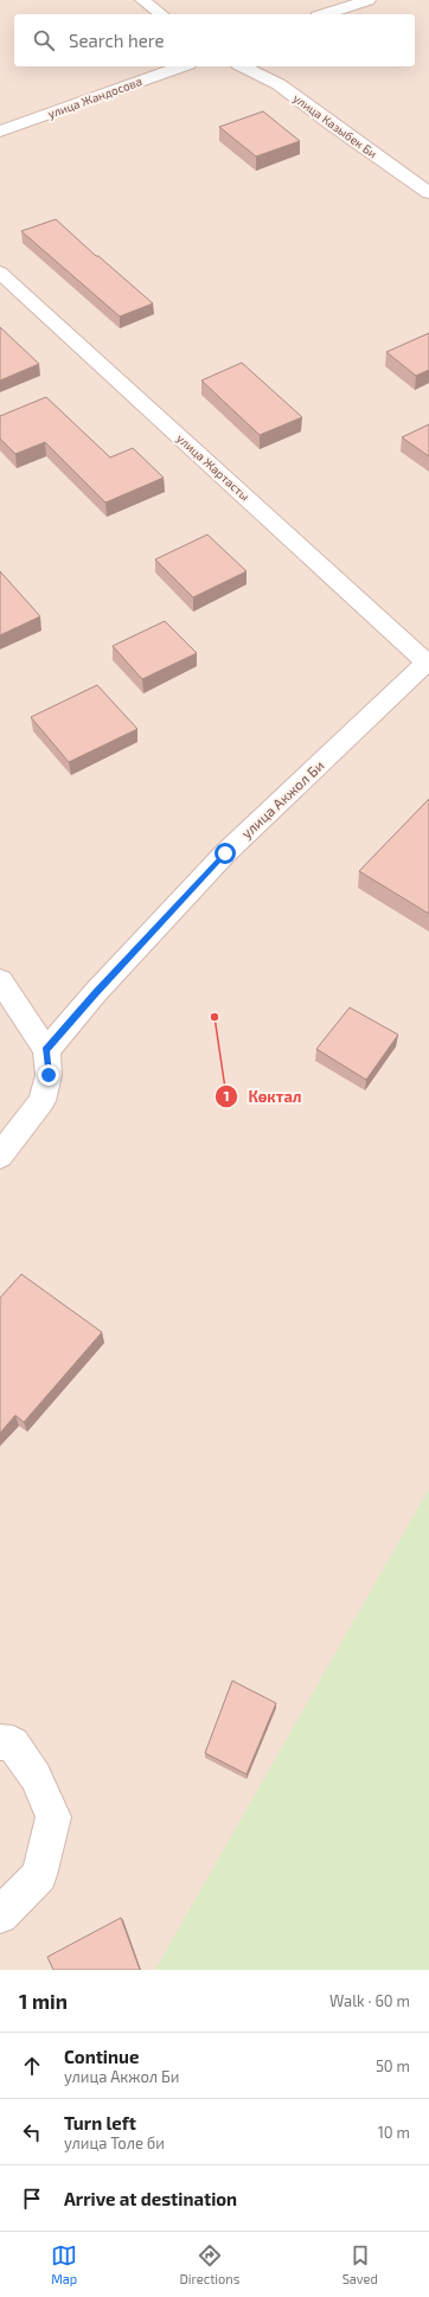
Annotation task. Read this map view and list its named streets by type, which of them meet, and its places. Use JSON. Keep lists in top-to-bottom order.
{
  "streets": {
    "street": [
      "улица Жандосова",
      "улица Казыбек Би",
      "улица Жартасты",
      "улица Акжол Би"
    ]
  },
  "crossings": [
    ["улица Жартасты", "улица Акжол Би"]
  ],
  "places": ["Көктал"],
  "page": {
    "search": "Search here",
    "heading": ["1 min", "Walk · 60 m"],
    "list": [
      ["Continue", "улица Акжол Би", "50 m"],
      ["Turn left", "улица Толе би", "10 m"],
      "Arrive at destination"
    ],
    "nav": ["Map", "Directions", "Saved"]
  }
}
